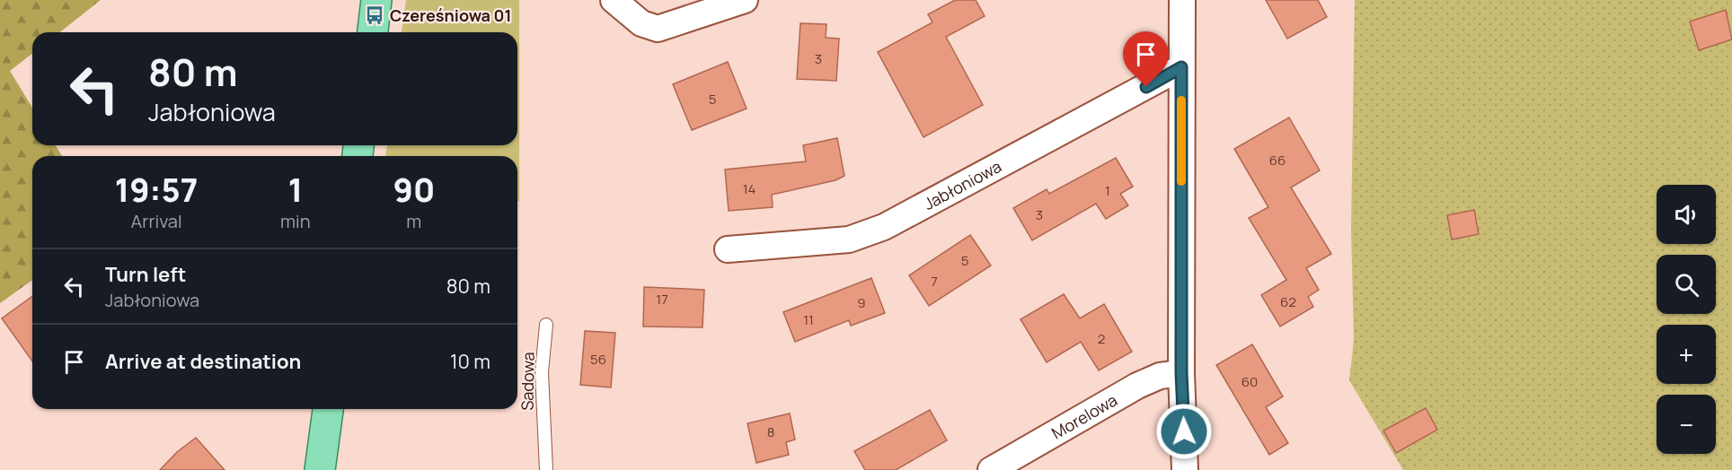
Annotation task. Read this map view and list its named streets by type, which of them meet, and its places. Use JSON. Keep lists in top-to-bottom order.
{
  "streets": {
    "street": ["Jabłoniowa", "Morelowa"],
    "lane": ["Sadowa"]
  },
  "places": {
    "bus stop": ["Czereśniowa 01"]
  },
  "house_numbers": [
    "3",
    "5",
    "66",
    "14",
    "1",
    "3",
    "5",
    "7",
    "17",
    "62",
    "9",
    "11",
    "2",
    "56",
    "60",
    "8"
  ],
  "page": {
    "turn": ["80 m", "Jabłoniowa"],
    "eta": [
      "19:57",
      "Arrival",
      "1",
      "min",
      "90",
      "m"
    ],
    "map_buttons": ["+", "−"],
    "list": [
      {
        "name": "Turn left",
        "note": "Jabłoniowa",
        "value": "80 m"
      },
      {
        "name": "Arrive at destination",
        "value": "10 m"
      }
    ]
  }
}
